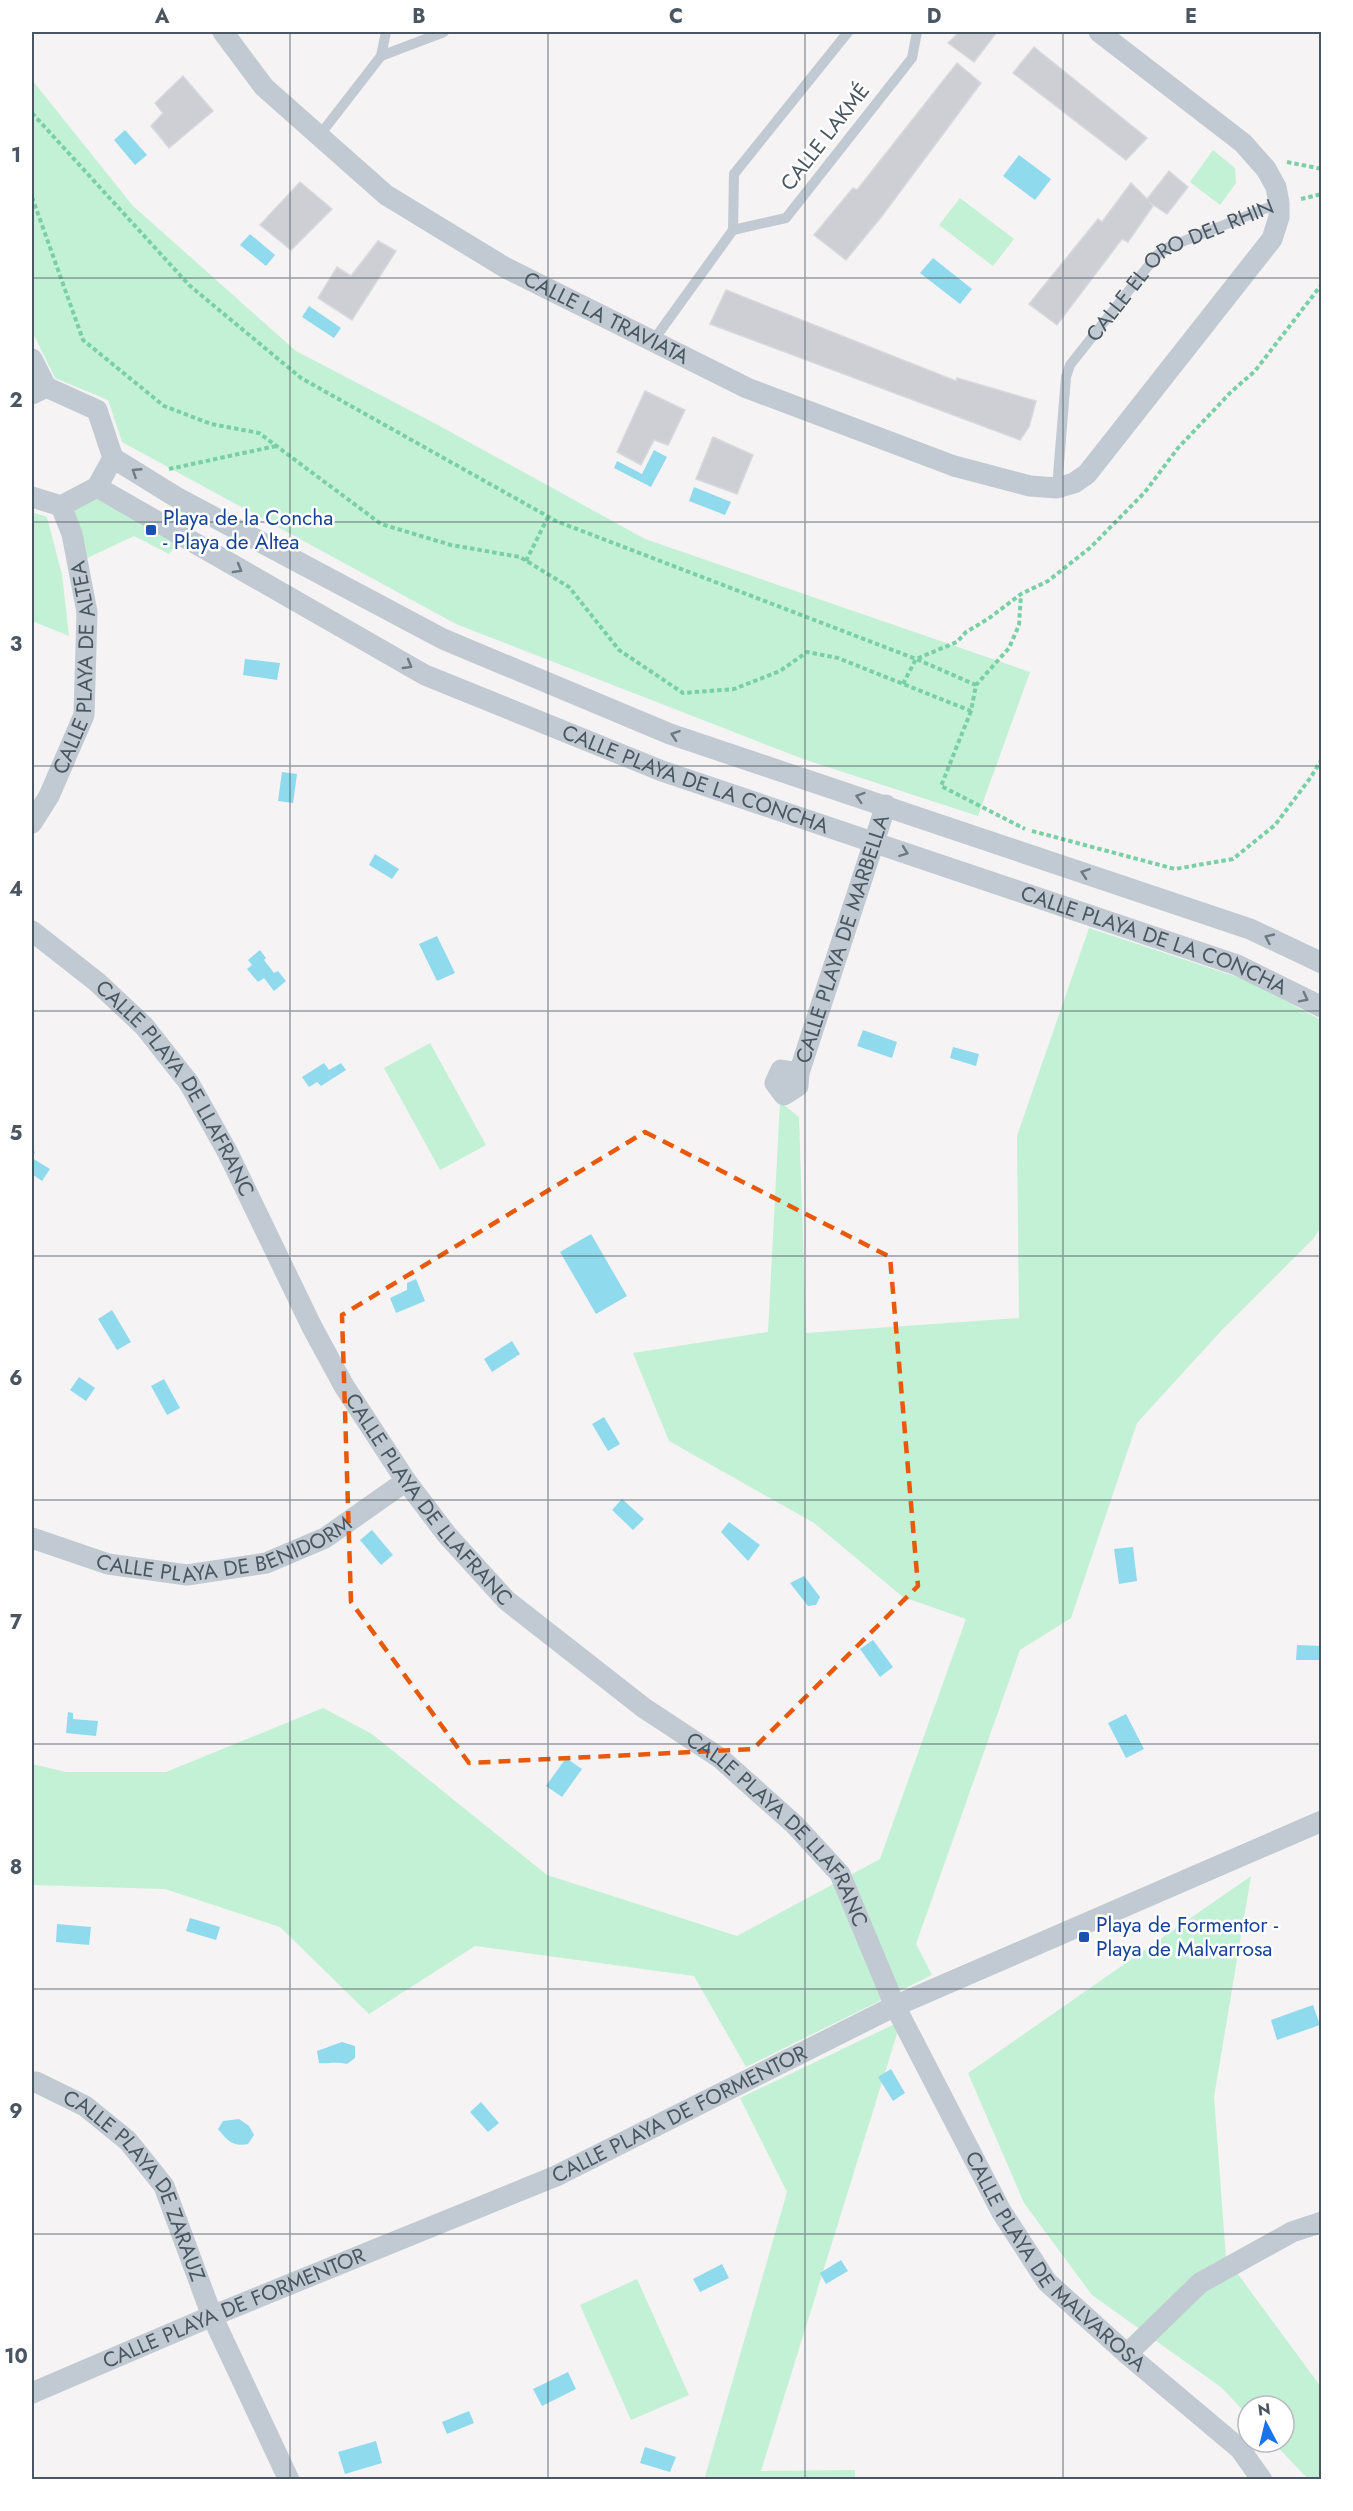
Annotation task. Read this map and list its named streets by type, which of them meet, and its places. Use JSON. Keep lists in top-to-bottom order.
{
  "streets": {
    "street": [
      "CALLE EL ORO DEL RHIN",
      "CALLE LA TRAVIATA",
      "CALLE PLAYA DE ALTEA",
      "CALLE PLAYA DE LA CONCHA",
      "CALLE PLAYA DE MARBELLA",
      "CALLE PLAYA DE LLAFRANC",
      "CALLE PLAYA DE BENIDORM",
      "CALLE PLAYA DE FORMENTOR",
      "CALLE PLAYA DE ZARAUZ",
      "CALLE PLAYA DE MALVAROSA"
    ],
    "lane": ["CALLE LAKMÉ"]
  },
  "crossings": [
    ["CALLE EL ORO DEL RHIN", "CALLE LA TRAVIATA"],
    ["CALLE PLAYA DE LA CONCHA", "CALLE PLAYA DE MARBELLA"],
    ["CALLE PLAYA DE LLAFRANC", "CALLE PLAYA DE BENIDORM"],
    ["CALLE PLAYA DE LLAFRANC", "CALLE PLAYA DE FORMENTOR"],
    ["CALLE PLAYA DE LLAFRANC", "CALLE PLAYA DE MALVAROSA"],
    ["CALLE PLAYA DE FORMENTOR", "CALLE PLAYA DE ZARAUZ"],
    ["CALLE PLAYA DE FORMENTOR", "CALLE PLAYA DE MALVAROSA"]
  ],
  "places": {
    "transit": ["Playa de la Concha - Playa de Altea", "Playa de Formentor - Playa de Malvarrosa"]
  },
  "north": "top",
  "grid": {
    "columns": [
      "A",
      "B",
      "C",
      "D",
      "E"
    ],
    "rows": [
      "1",
      "2",
      "3",
      "4",
      "5",
      "6",
      "7",
      "8",
      "9",
      "10"
    ]
  }
}
